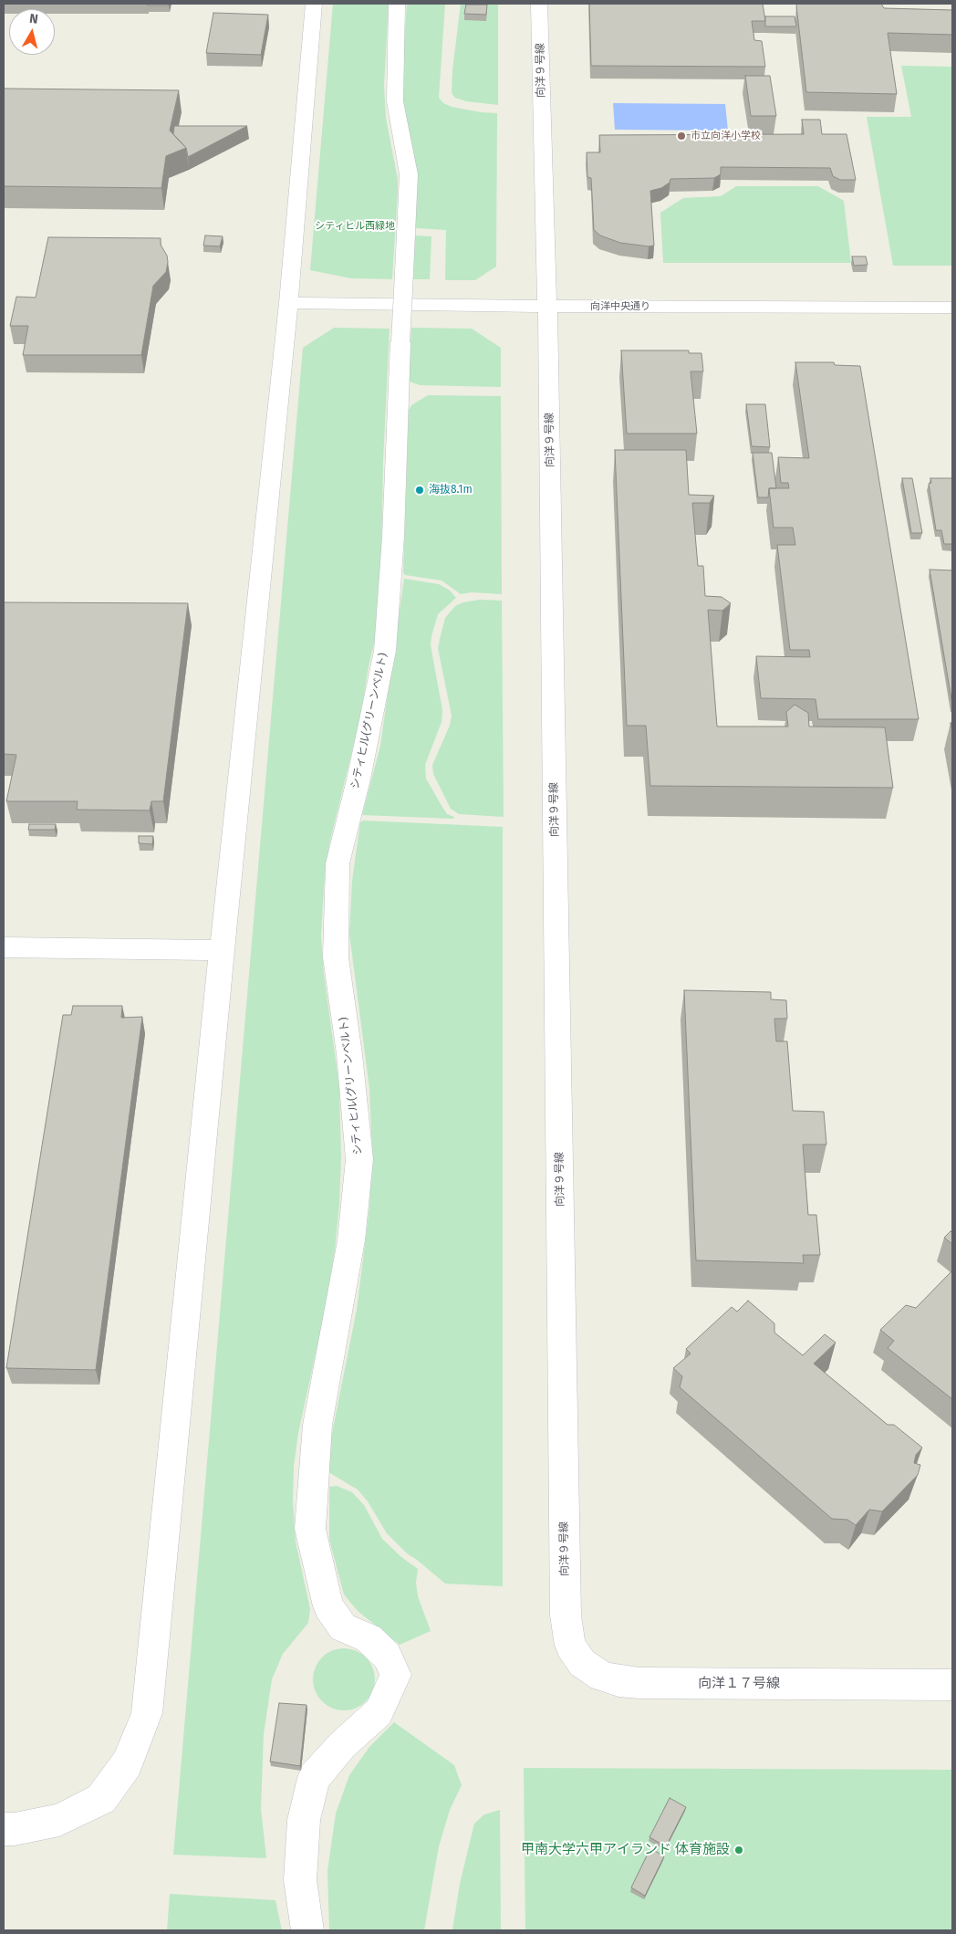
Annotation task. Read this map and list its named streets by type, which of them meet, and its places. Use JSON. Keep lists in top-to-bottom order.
{
  "streets": {
    "street": [
      "向洋９号線",
      "向洋中央通り",
      "シティヒル(グリーンベルト)",
      "向洋１７号線"
    ]
  },
  "crossings": [
    ["向洋９号線", "向洋中央通り"],
    ["向洋９号線", "向洋１７号線"]
  ],
  "parks": ["シティヒル西緑地"],
  "places": ["市立向洋小学校", "海抜8.1m", "甲南大学六甲アイランド 体育施設"],
  "north": "top"
}
